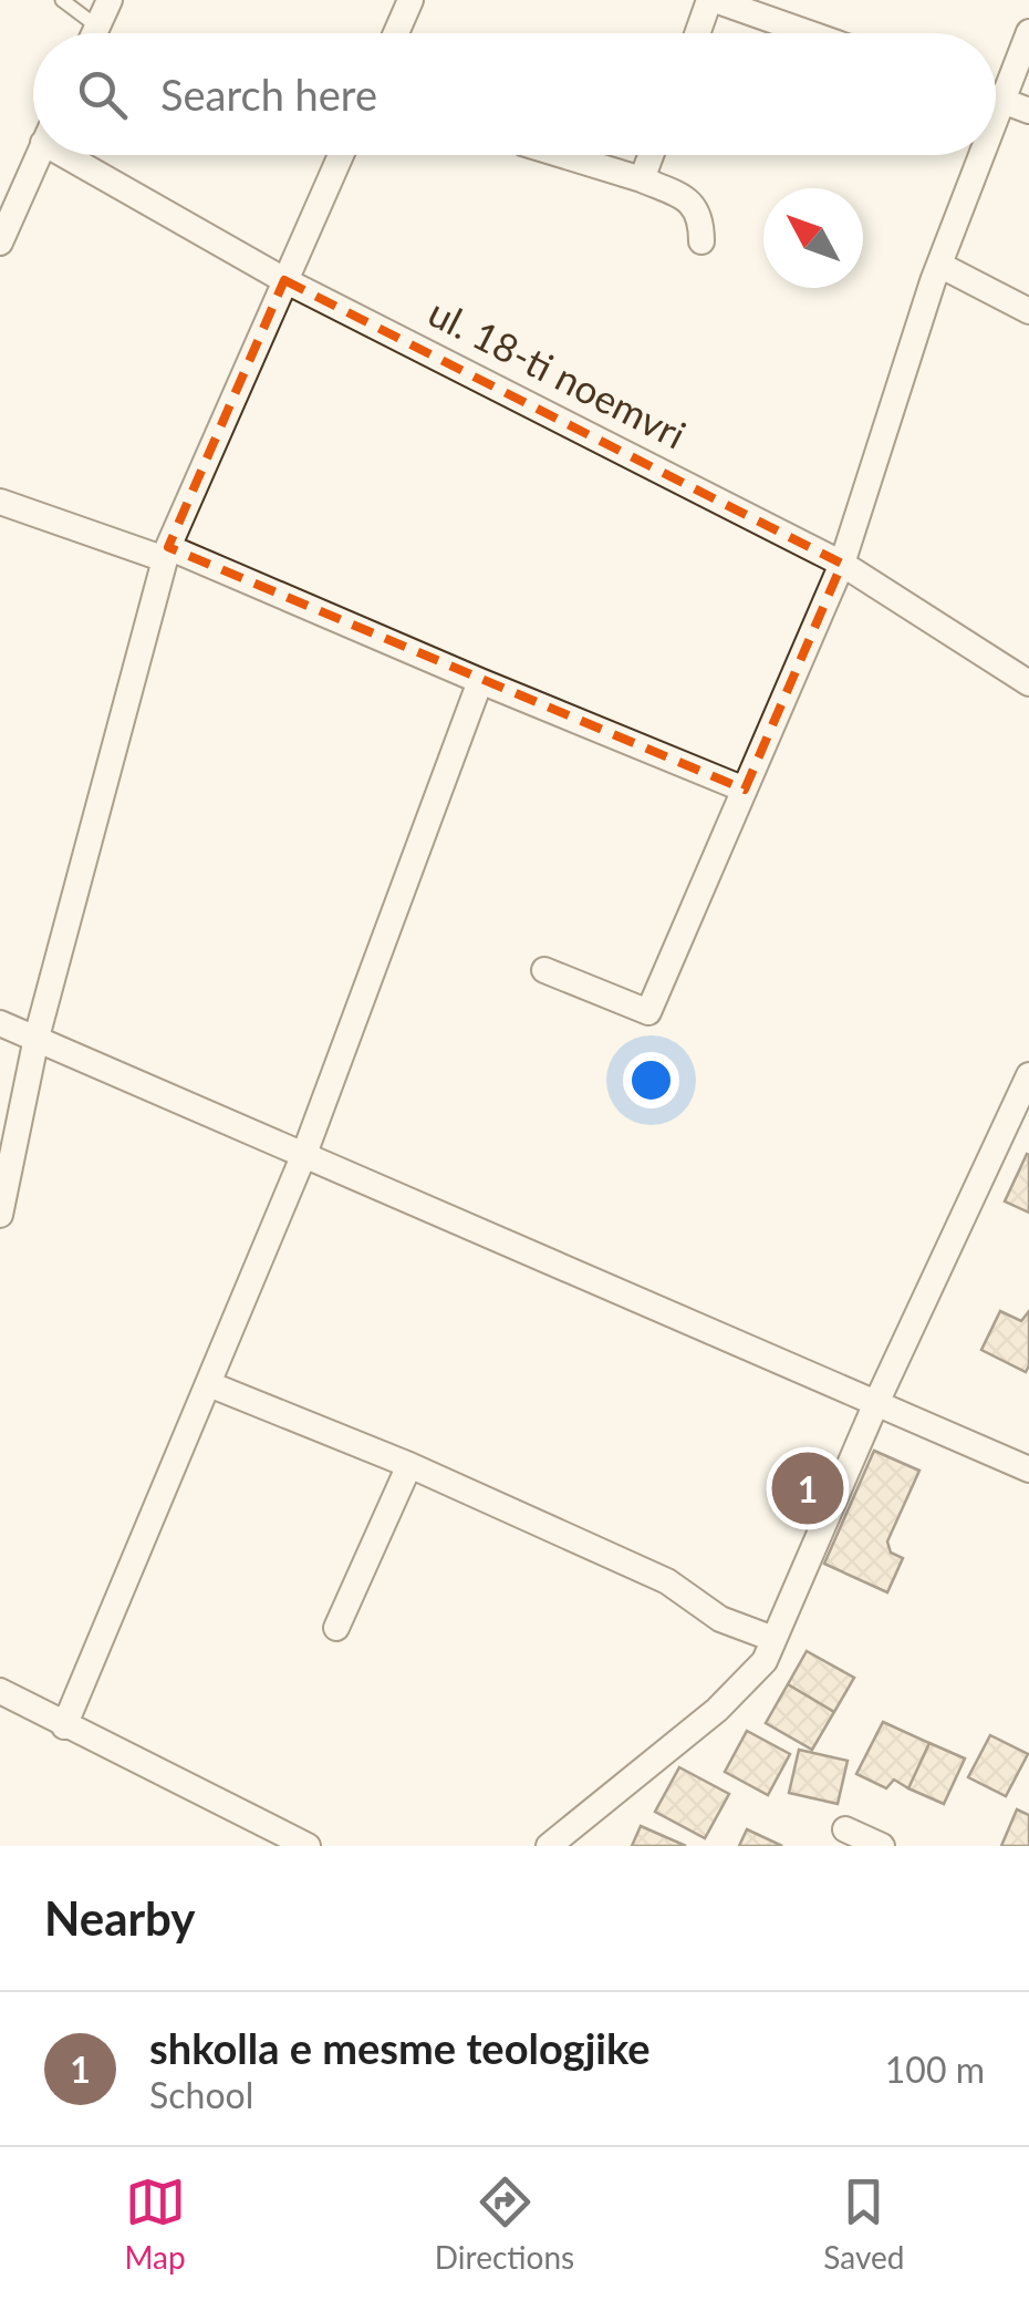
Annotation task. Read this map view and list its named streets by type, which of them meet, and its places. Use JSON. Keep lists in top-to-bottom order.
{
  "streets": {
    "street": ["ul. 18-ti noemvri"]
  },
  "north": "top left",
  "page": {
    "search": "Search here",
    "pins": "1",
    "heading": "Nearby",
    "list": [
      {
        "mark": "1",
        "name": "shkolla e mesme teologjike",
        "note": "School",
        "value": "100 m"
      }
    ],
    "nav": ["Map", "Directions", "Saved"]
  }
}
